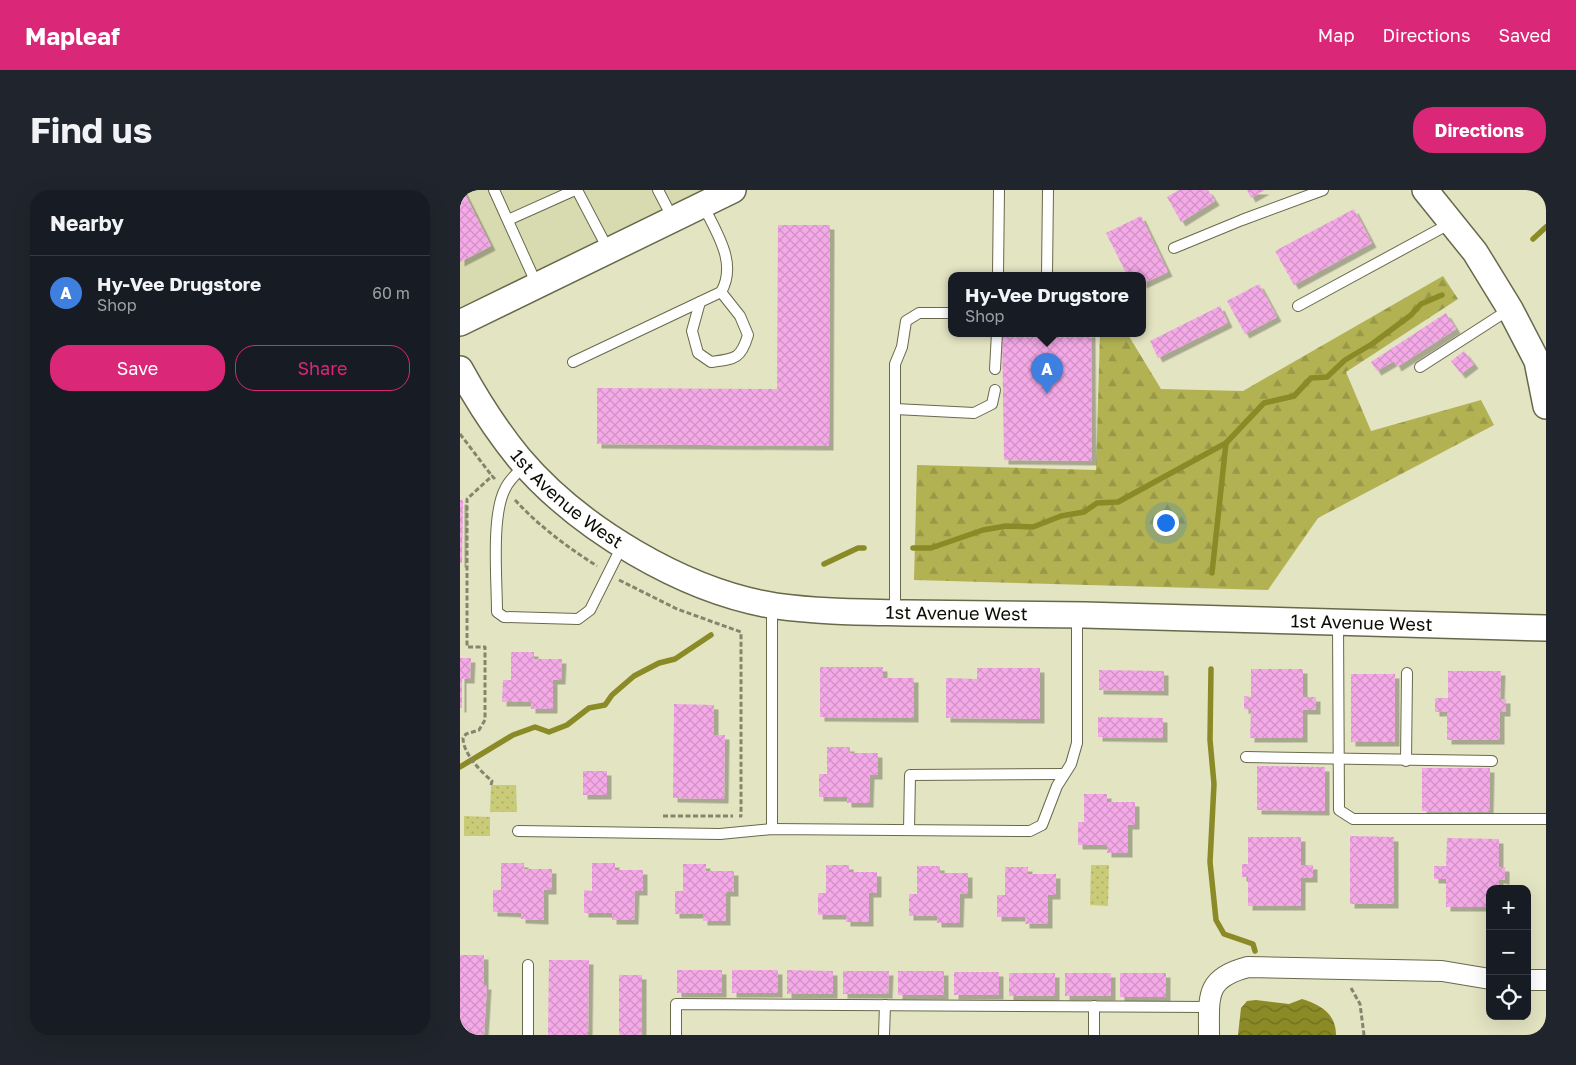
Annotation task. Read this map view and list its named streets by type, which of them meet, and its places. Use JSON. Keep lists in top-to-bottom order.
{
  "streets": {
    "street": ["1st Avenue West"]
  },
  "page": {
    "header": "Mapleaf",
    "nav": ["Map", "Directions", "Saved"],
    "buttons": [
      "Directions",
      ["Save", "Share"]
    ],
    "title": "Find us",
    "heading": "Nearby",
    "list": [
      {
        "mark": "A",
        "name": "Hy-Vee Drugstore",
        "note": "Shop",
        "value": "60 m"
      }
    ],
    "popup": ["Hy-Vee Drugstore", "Shop"],
    "pins": "A",
    "map_buttons": ["+", "−"]
  }
}
